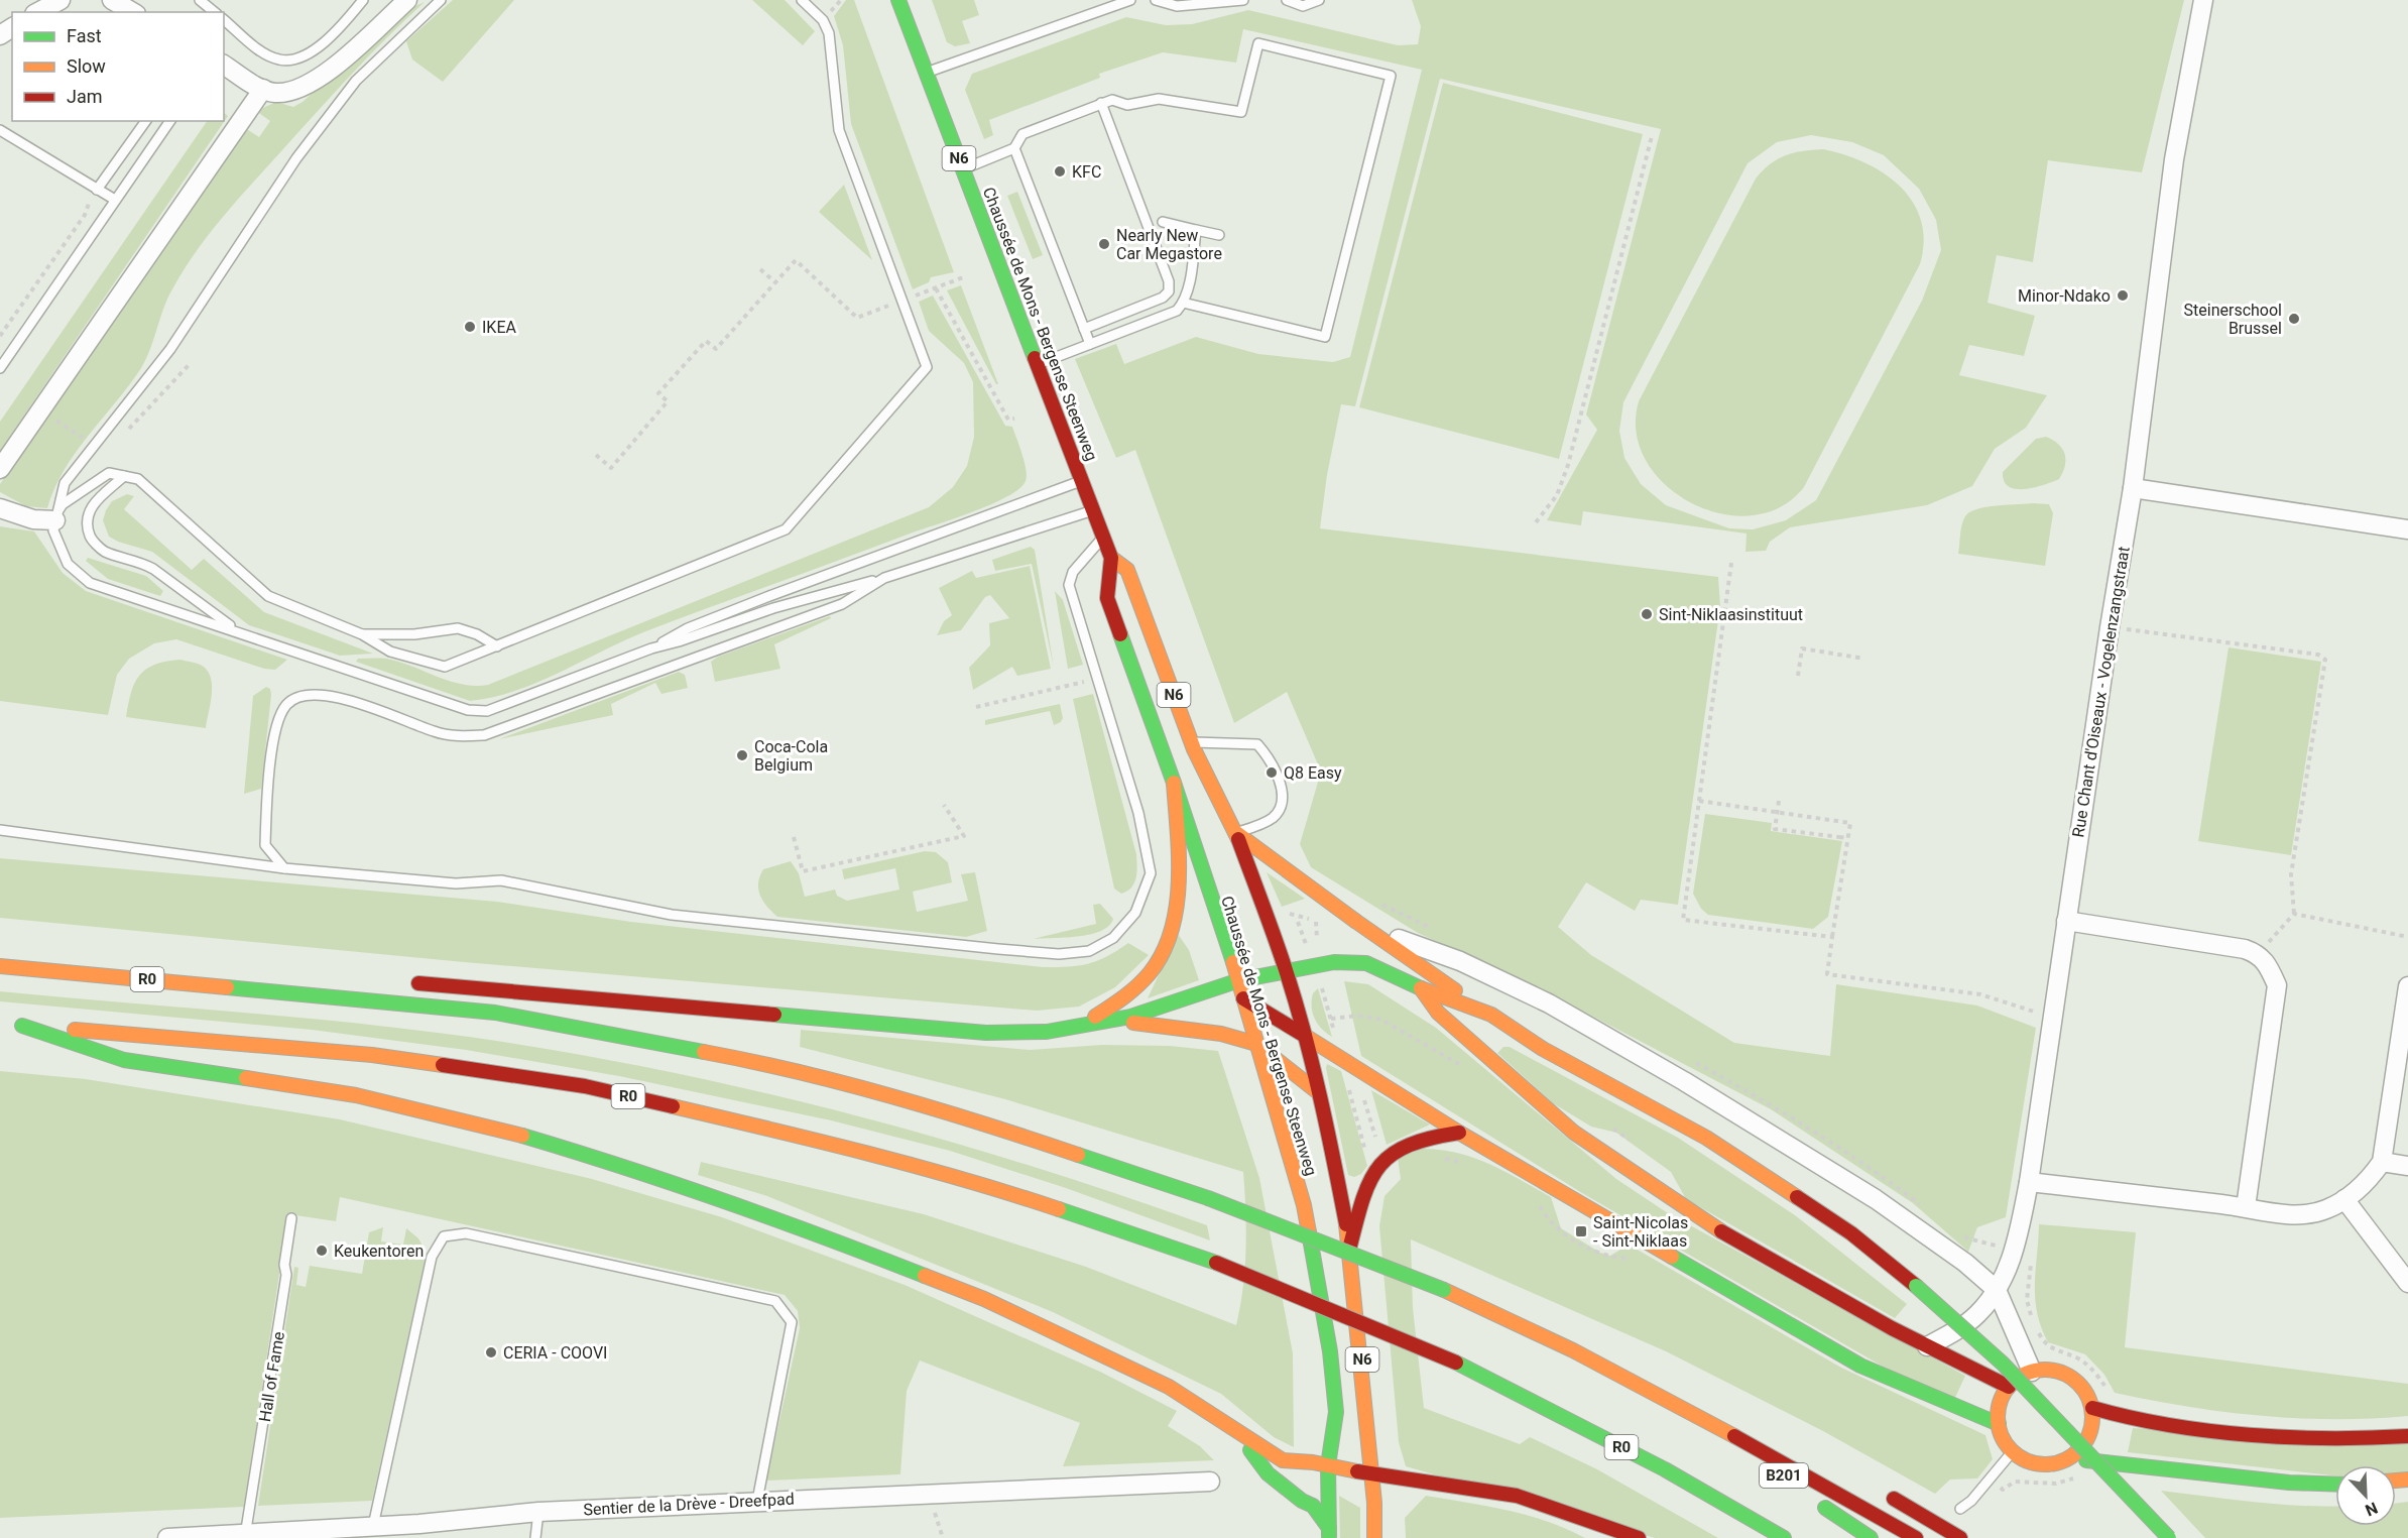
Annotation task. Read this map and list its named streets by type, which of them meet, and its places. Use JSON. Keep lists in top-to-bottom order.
{
  "streets": {
    "main road": [
      "N6",
      "Chaussée de Mons - Bergense Steenweg",
      "R0",
      "B201"
    ],
    "street": ["Rue Chant d'Oiseaux - Vogelenzangstraat", "Sentier de la Drève - Dreefpad"],
    "lane": ["Hall of Fame"]
  },
  "crossings": [
    ["R0", "B201"],
    ["Hall of Fame", "Sentier de la Drève - Dreefpad"]
  ],
  "places": {
    "other": [
      "KFC",
      "Nearly New Car Megastore",
      "Minor-Ndako",
      "Steinerschool Brussel",
      "IKEA",
      "Sint-Niklaasinstituut",
      "Coca-Cola Belgium",
      "Q8 Easy",
      "Keukentoren",
      "CERIA - COOVI"
    ],
    "transit": ["Saint-Nicolas - Sint-Niklaas"]
  },
  "legend": ["Fast", "Slow", "Jam"],
  "north": "bottom right"
}
